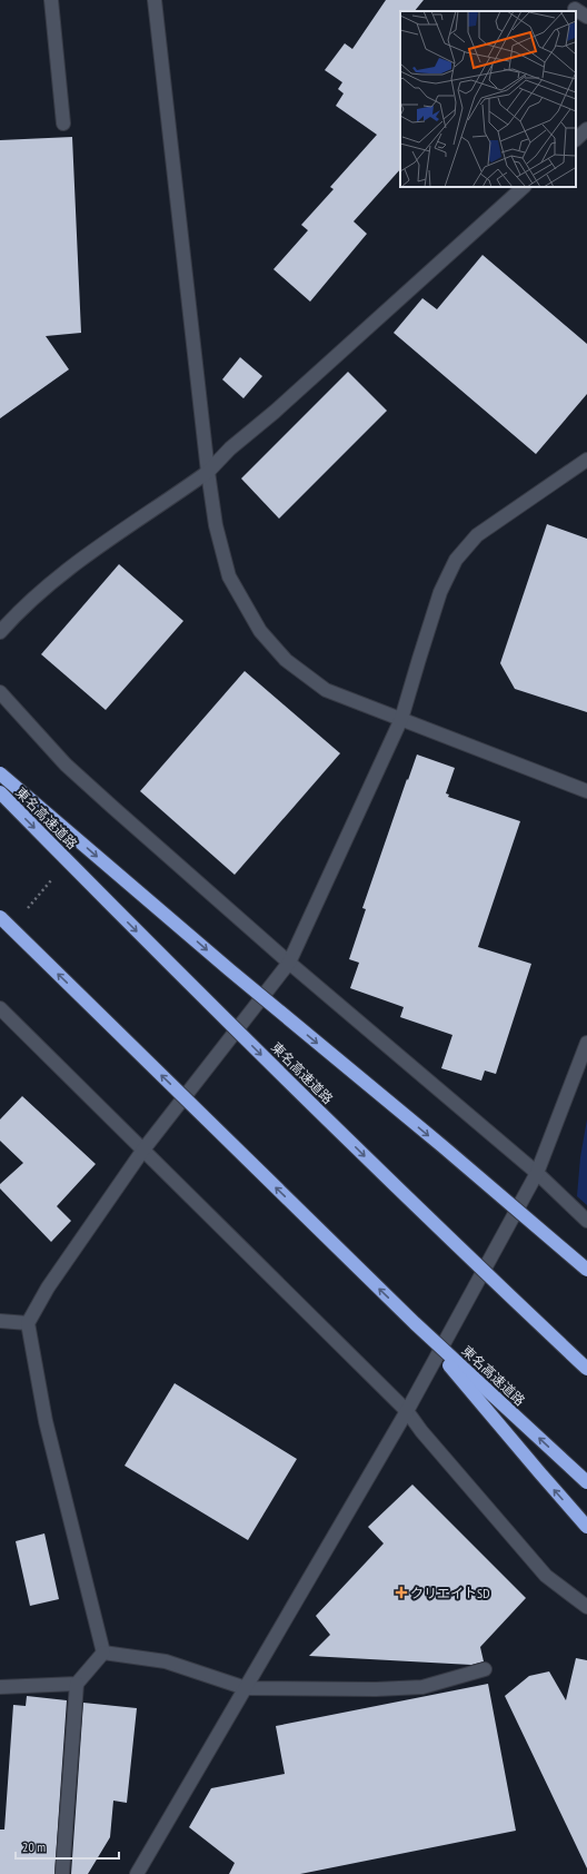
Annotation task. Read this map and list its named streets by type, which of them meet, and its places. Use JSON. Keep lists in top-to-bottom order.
{
  "streets": {
    "highway": ["東名高速道路"]
  },
  "places": {
    "health": ["クリエイトSD"]
  },
  "scale_bar": "20 m"
}
